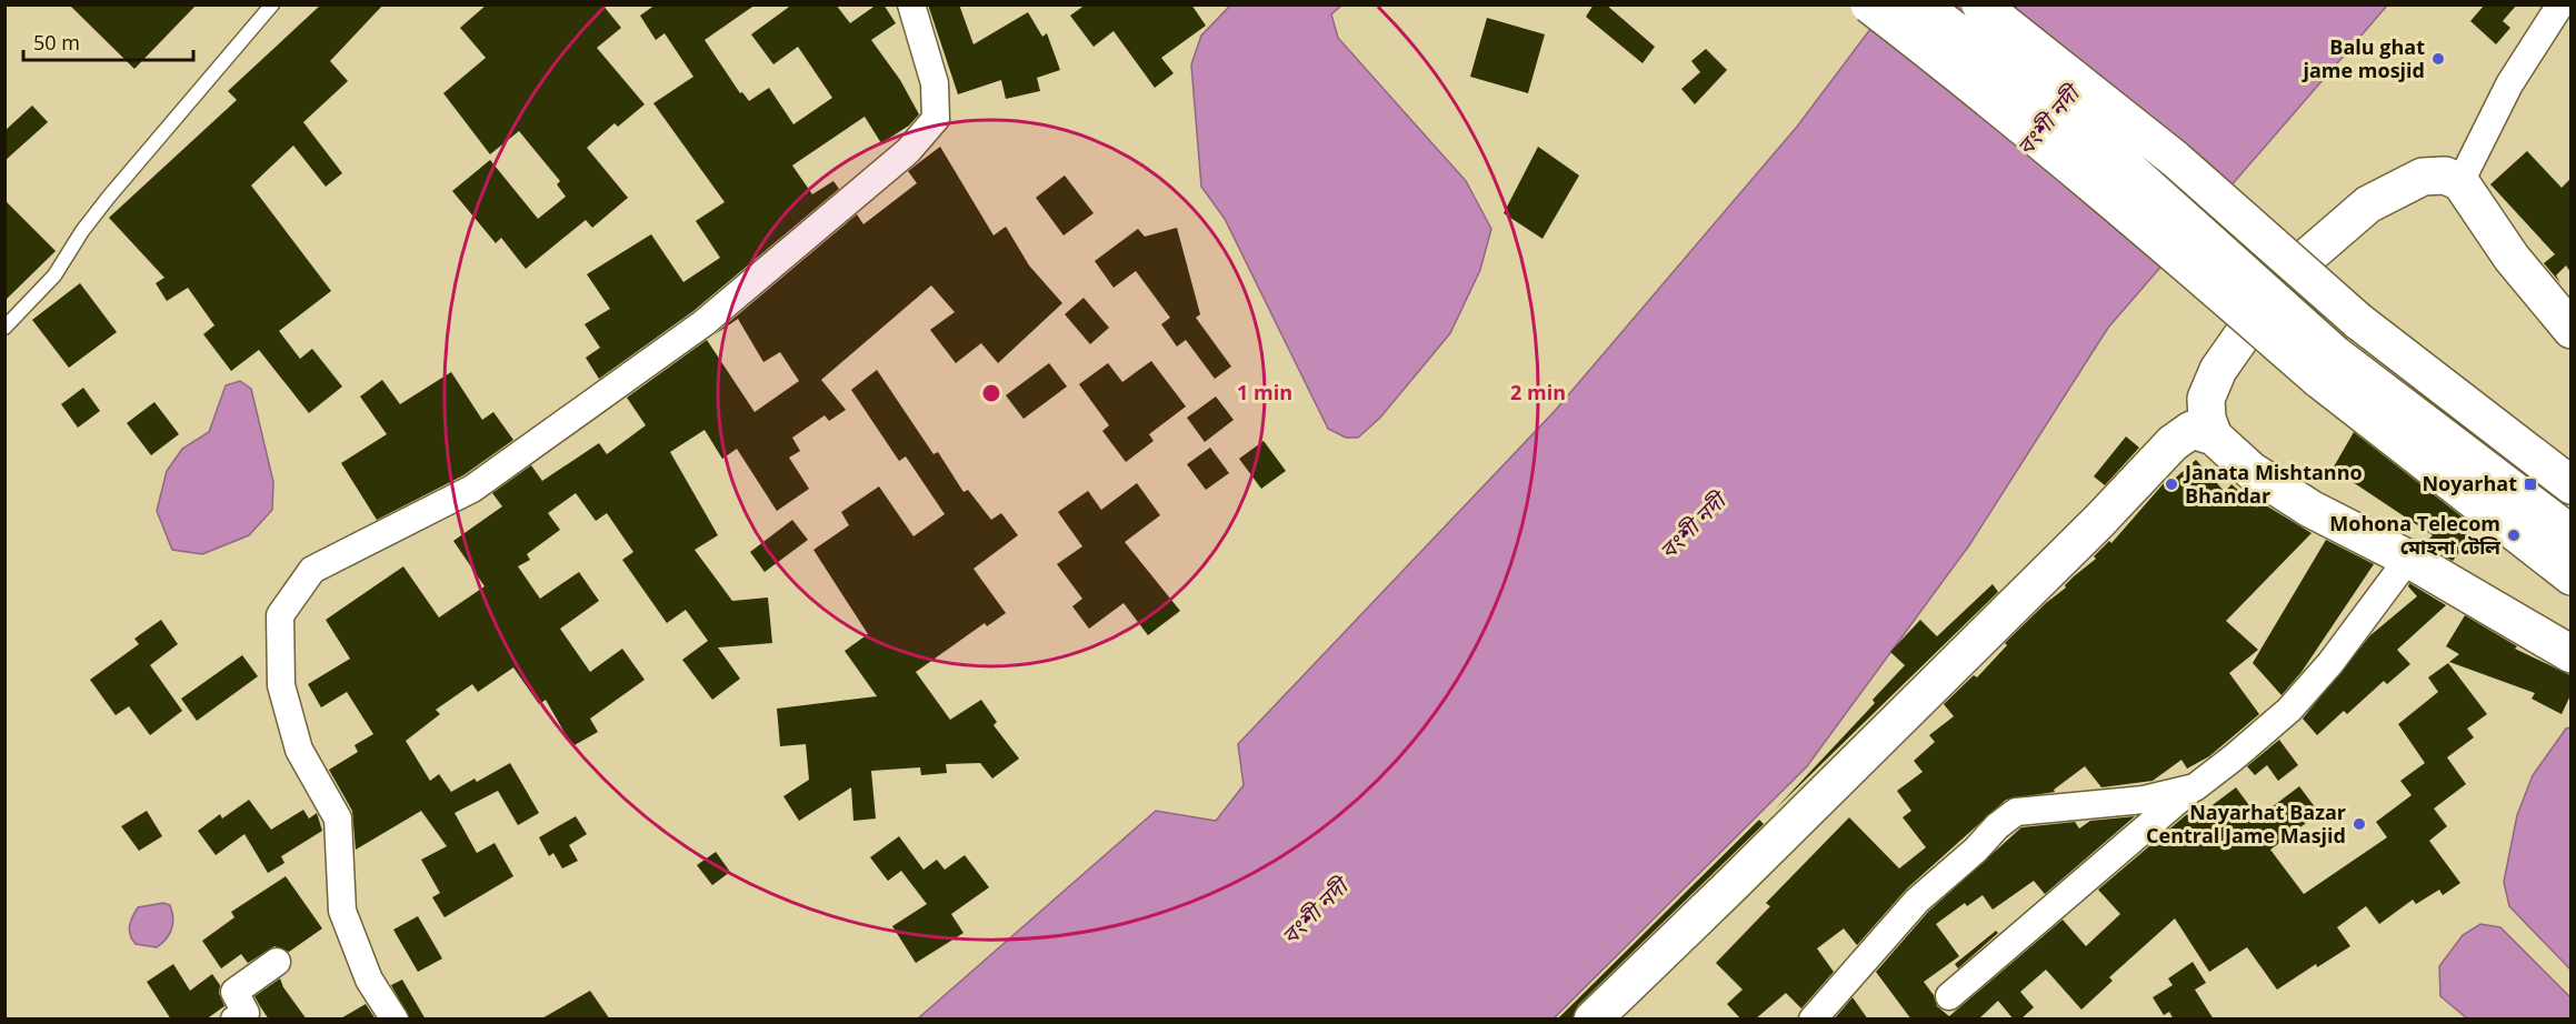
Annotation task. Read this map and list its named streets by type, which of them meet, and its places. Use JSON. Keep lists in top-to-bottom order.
{
  "water": ["বংশী নদী"],
  "places": {
    "other": [
      "Balu ghat jame mosjid",
      "Janata Mishtanno Bhandar",
      "Mohona Telecom মোহনা টেলি",
      "Nayarhat Bazar Central Jame Masjid"
    ],
    "transit": ["Noyarhat"]
  },
  "scale_bar": "50 m",
  "rings": ["1 min", "2 min"]
}
